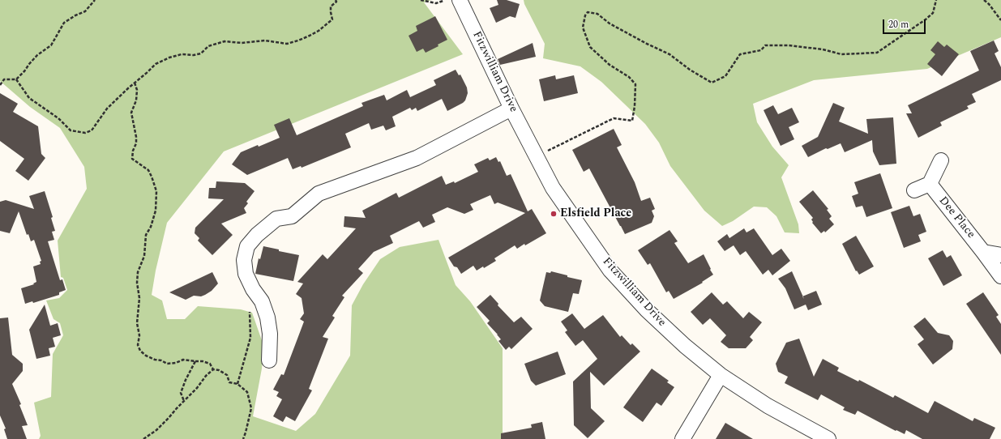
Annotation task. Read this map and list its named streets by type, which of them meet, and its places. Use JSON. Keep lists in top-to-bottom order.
{
  "streets": {
    "street": ["Fitzwilliam Drive", "Dee Place"]
  },
  "places": ["Elsfield Place"],
  "scale_bar": "20 m"
}
